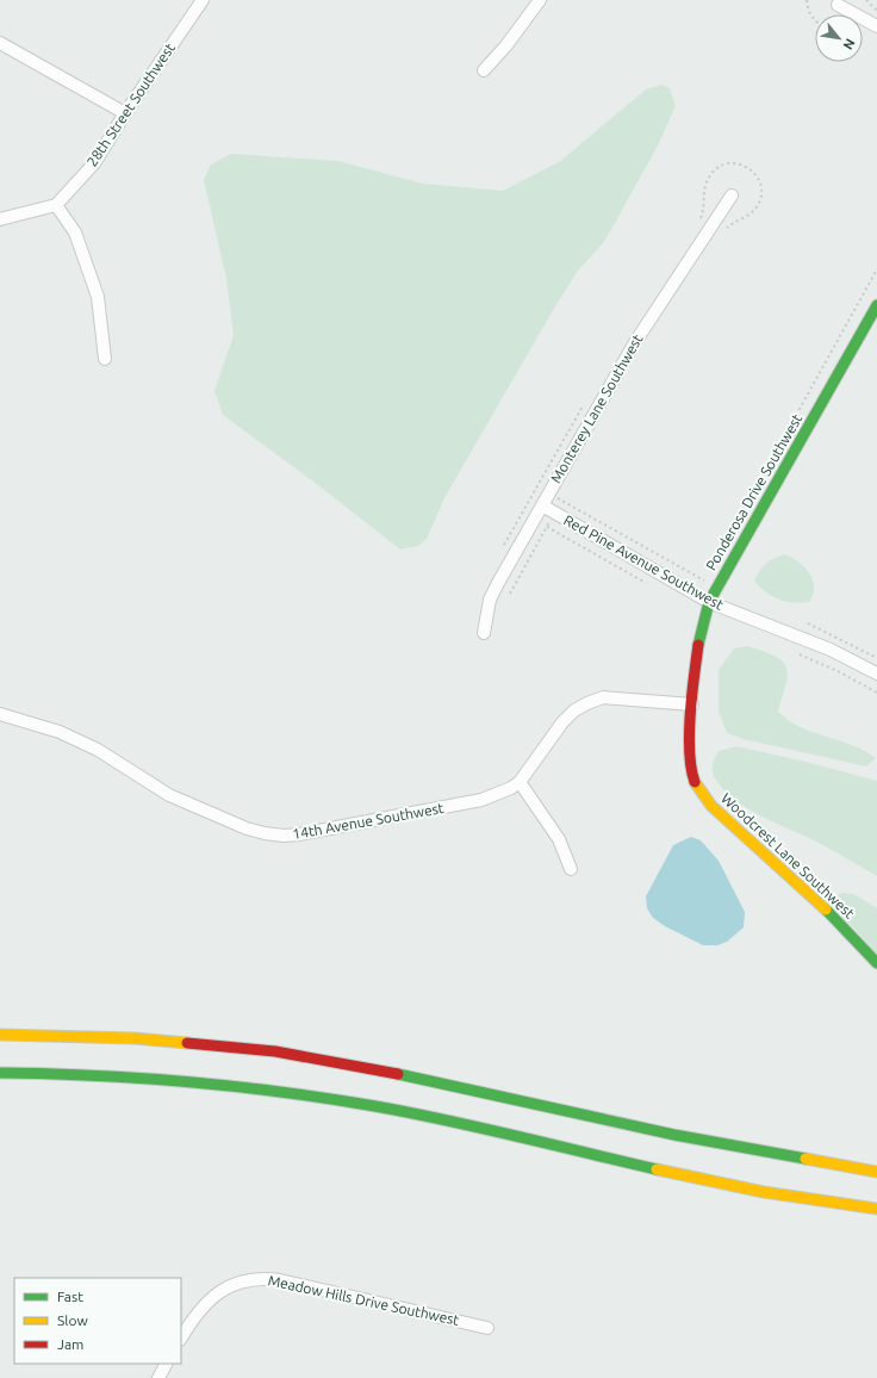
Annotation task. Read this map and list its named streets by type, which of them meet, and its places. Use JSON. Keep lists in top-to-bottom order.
{
  "streets": {
    "main road": ["Ponderosa Drive Southwest", "Woodcrest Lane Southwest"],
    "street": [
      "28th Street Southwest",
      "Monterey Lane Southwest",
      "Red Pine Avenue Southwest",
      "14th Avenue Southwest",
      "Meadow Hills Drive Southwest"
    ]
  },
  "crossings": [
    ["Monterey Lane Southwest", "Red Pine Avenue Southwest"],
    ["Ponderosa Drive Southwest", "Red Pine Avenue Southwest"],
    ["Ponderosa Drive Southwest", "14th Avenue Southwest"],
    ["Ponderosa Drive Southwest", "Woodcrest Lane Southwest"],
    ["14th Avenue Southwest", "Woodcrest Lane Southwest"]
  ],
  "legend": ["Fast", "Slow", "Jam"],
  "north": "bottom right"
}
